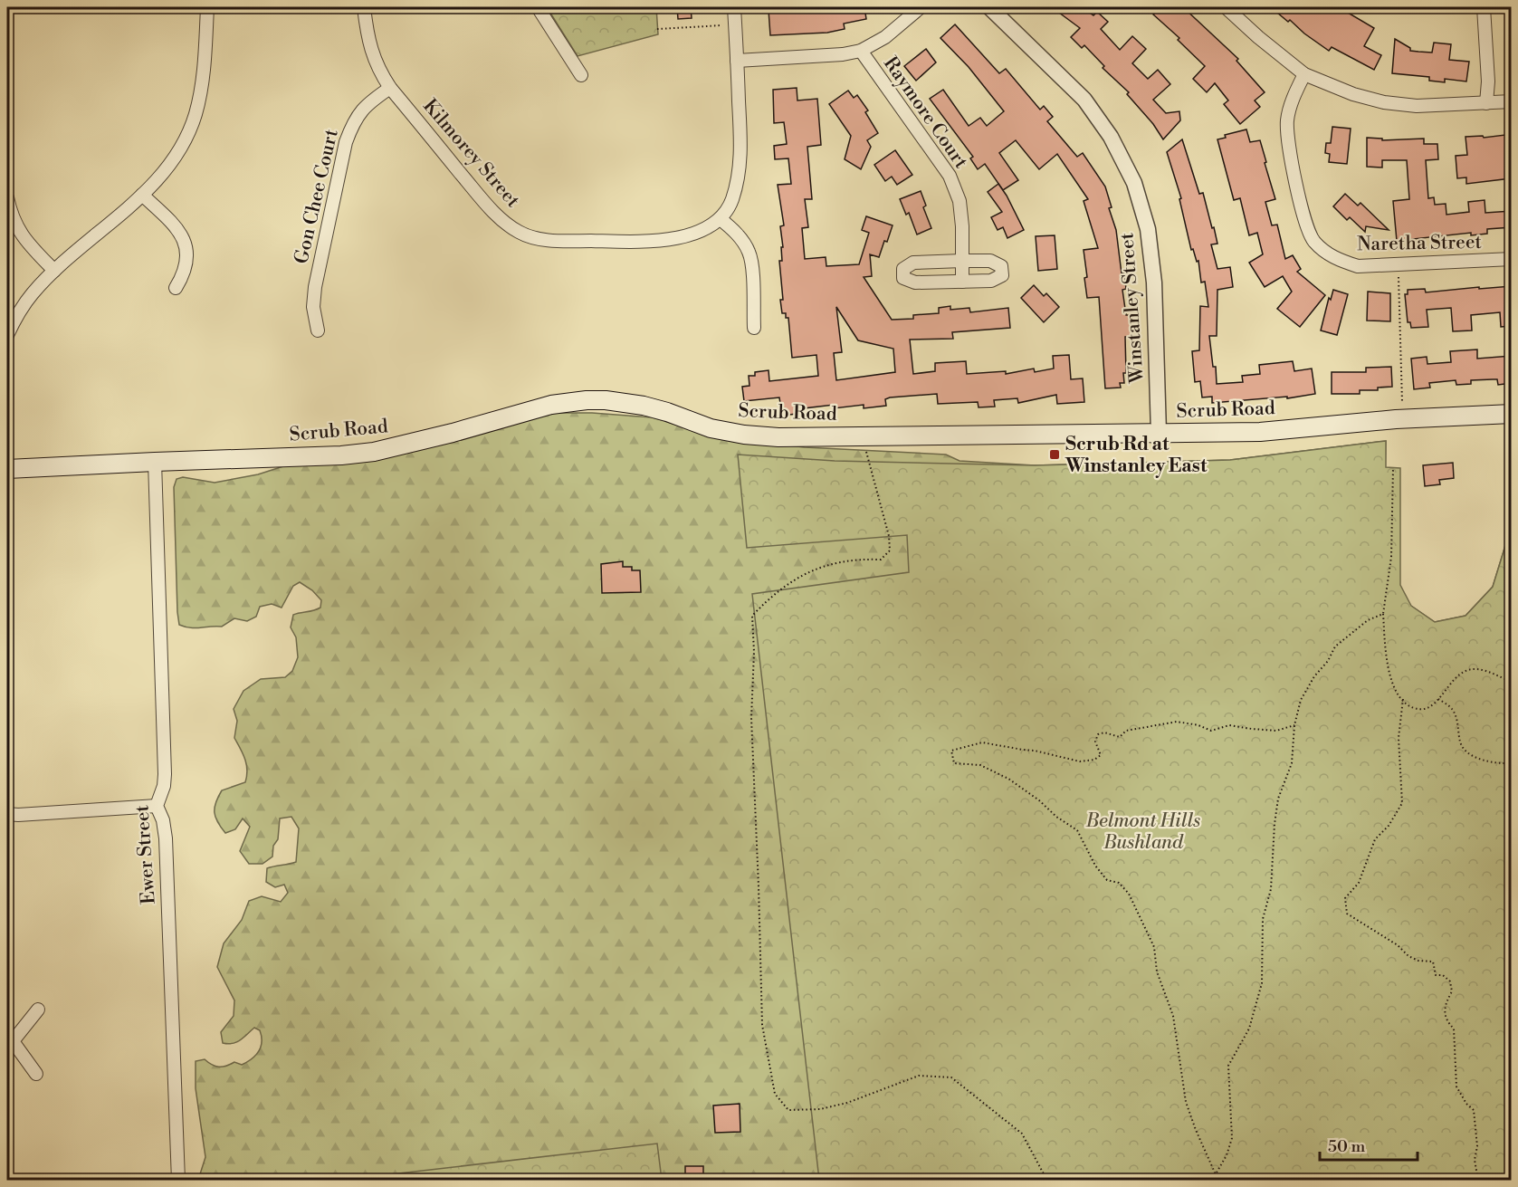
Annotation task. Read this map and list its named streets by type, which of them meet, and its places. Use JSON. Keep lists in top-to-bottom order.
{
  "streets": {
    "main road": ["Scrub Road"],
    "street": [
      "Raymore Court",
      "Kilmorey Street",
      "Gon Chee Court",
      "Naretha Street",
      "Winstanley Street",
      "Ewer Street"
    ]
  },
  "crossings": [
    ["Kilmorey Street", "Gon Chee Court"],
    ["Winstanley Street", "Scrub Road"],
    ["Scrub Road", "Ewer Street"]
  ],
  "parks": ["Belmont Hills Bushland"],
  "places": {
    "transit": ["Scrub Rd at Winstanley East"]
  },
  "scale_bar": "50 m"
}
